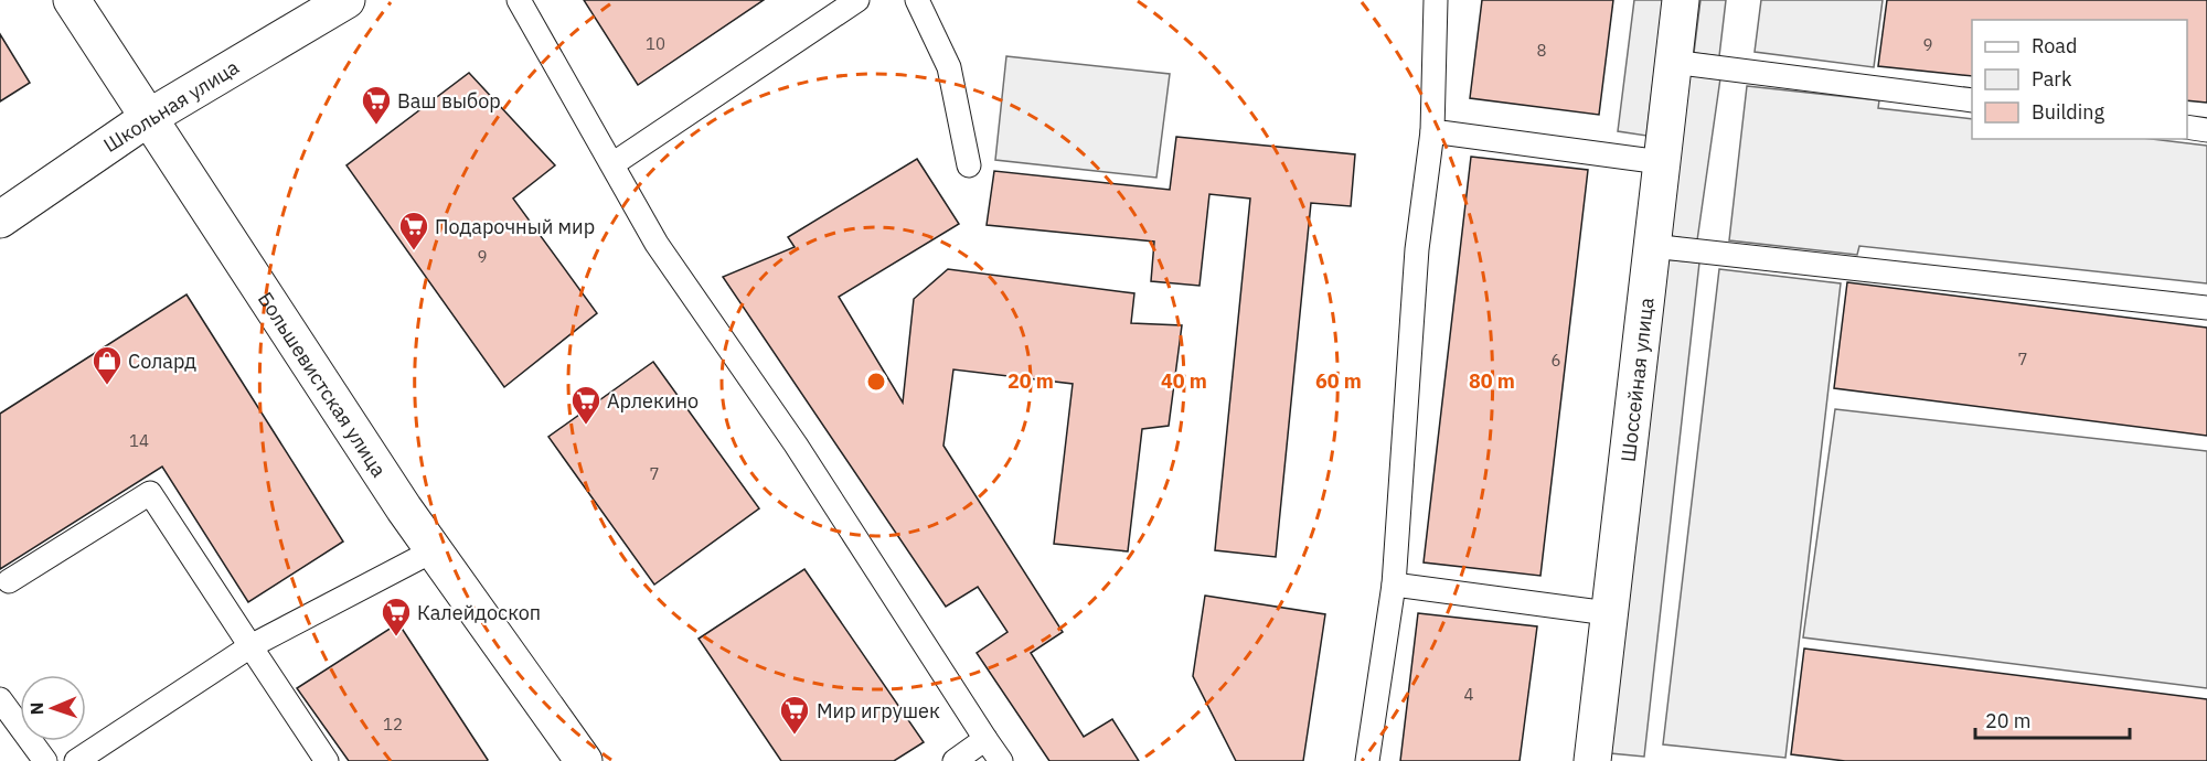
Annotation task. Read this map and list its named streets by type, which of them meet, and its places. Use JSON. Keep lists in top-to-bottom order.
{
  "streets": {
    "street": ["Школьная улица", "Шоссейная улица", "Большевистская улица"]
  },
  "crossings": [
    ["Школьная улица", "Большевистская улица"]
  ],
  "places": {
    "supermarket": [
      "Ваш выбор",
      "Подарочный мир",
      "Арлекино",
      "Калейдоскоп",
      "Мир игрушек"
    ],
    "shop": ["Солард"]
  },
  "house_numbers": [
    "10",
    "9",
    "8",
    "9",
    "7",
    "6",
    "14",
    "7",
    "4",
    "12"
  ],
  "legend": ["Road", "Park", "Building"],
  "scale_bar": "20 m",
  "north": "left",
  "rings": [
    "20 m",
    "40 m",
    "60 m",
    "80 m"
  ]
}
